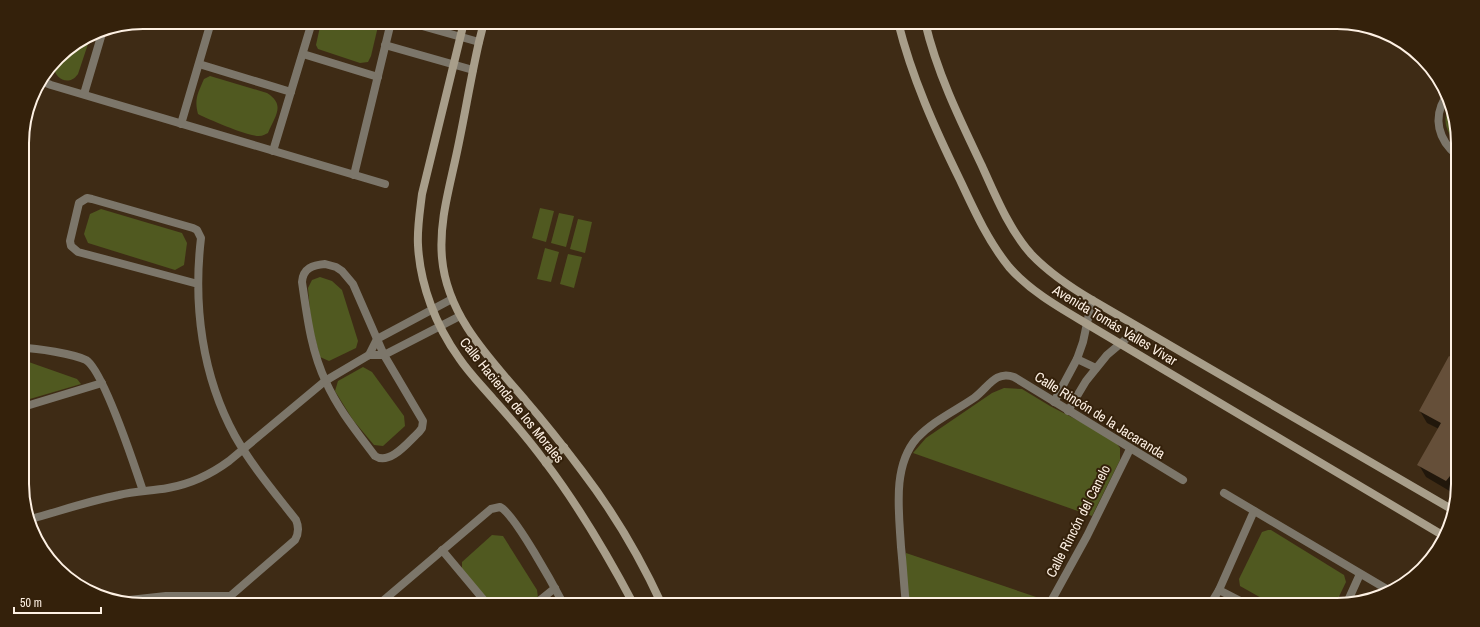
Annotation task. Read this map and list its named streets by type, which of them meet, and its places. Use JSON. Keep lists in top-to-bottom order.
{
  "streets": {
    "main road": ["Avenida Tomás Valles Vivar", "Calle Hacienda de los Morales"],
    "street": ["Calle Rincón de la Jacaranda", "Calle Rincón del Canelo"]
  },
  "crossings": [
    ["Calle Rincón de la Jacaranda", "Calle Rincón del Canelo"]
  ],
  "scale_bar": "50 m"
}
